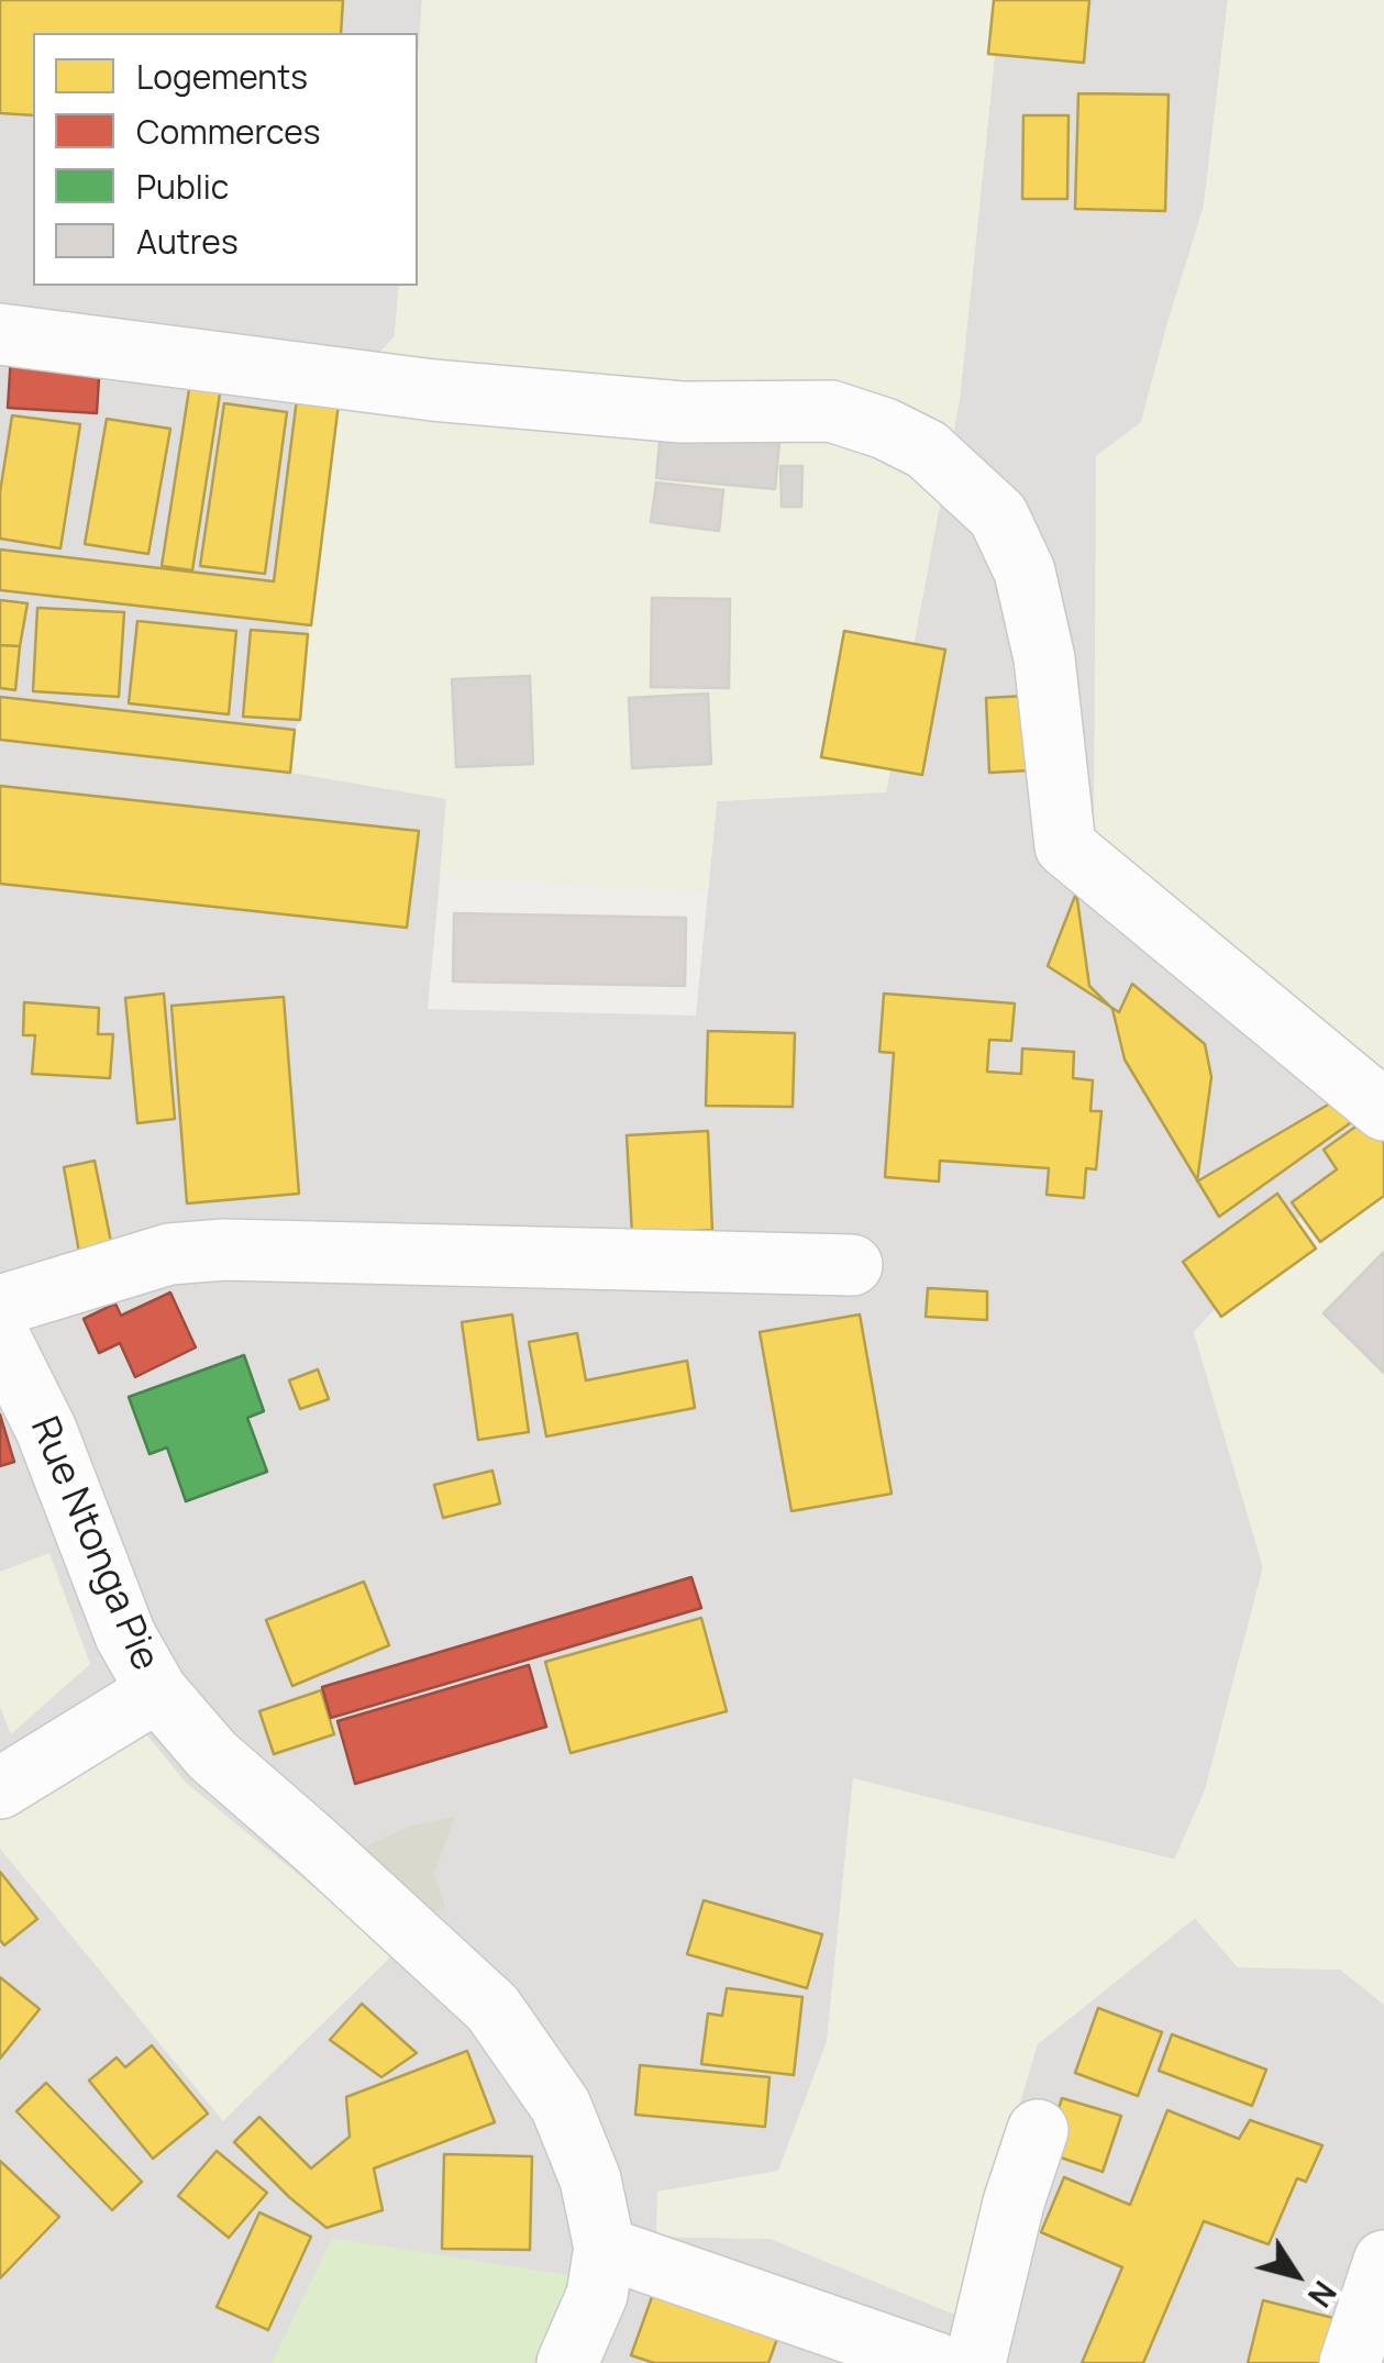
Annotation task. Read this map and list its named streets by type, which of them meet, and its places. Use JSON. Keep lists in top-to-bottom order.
{
  "streets": {
    "street": ["Rue Ntonga Pie"]
  },
  "legend": [
    "Logements",
    "Commerces",
    "Public",
    "Autres"
  ],
  "north": "bottom right"
}
